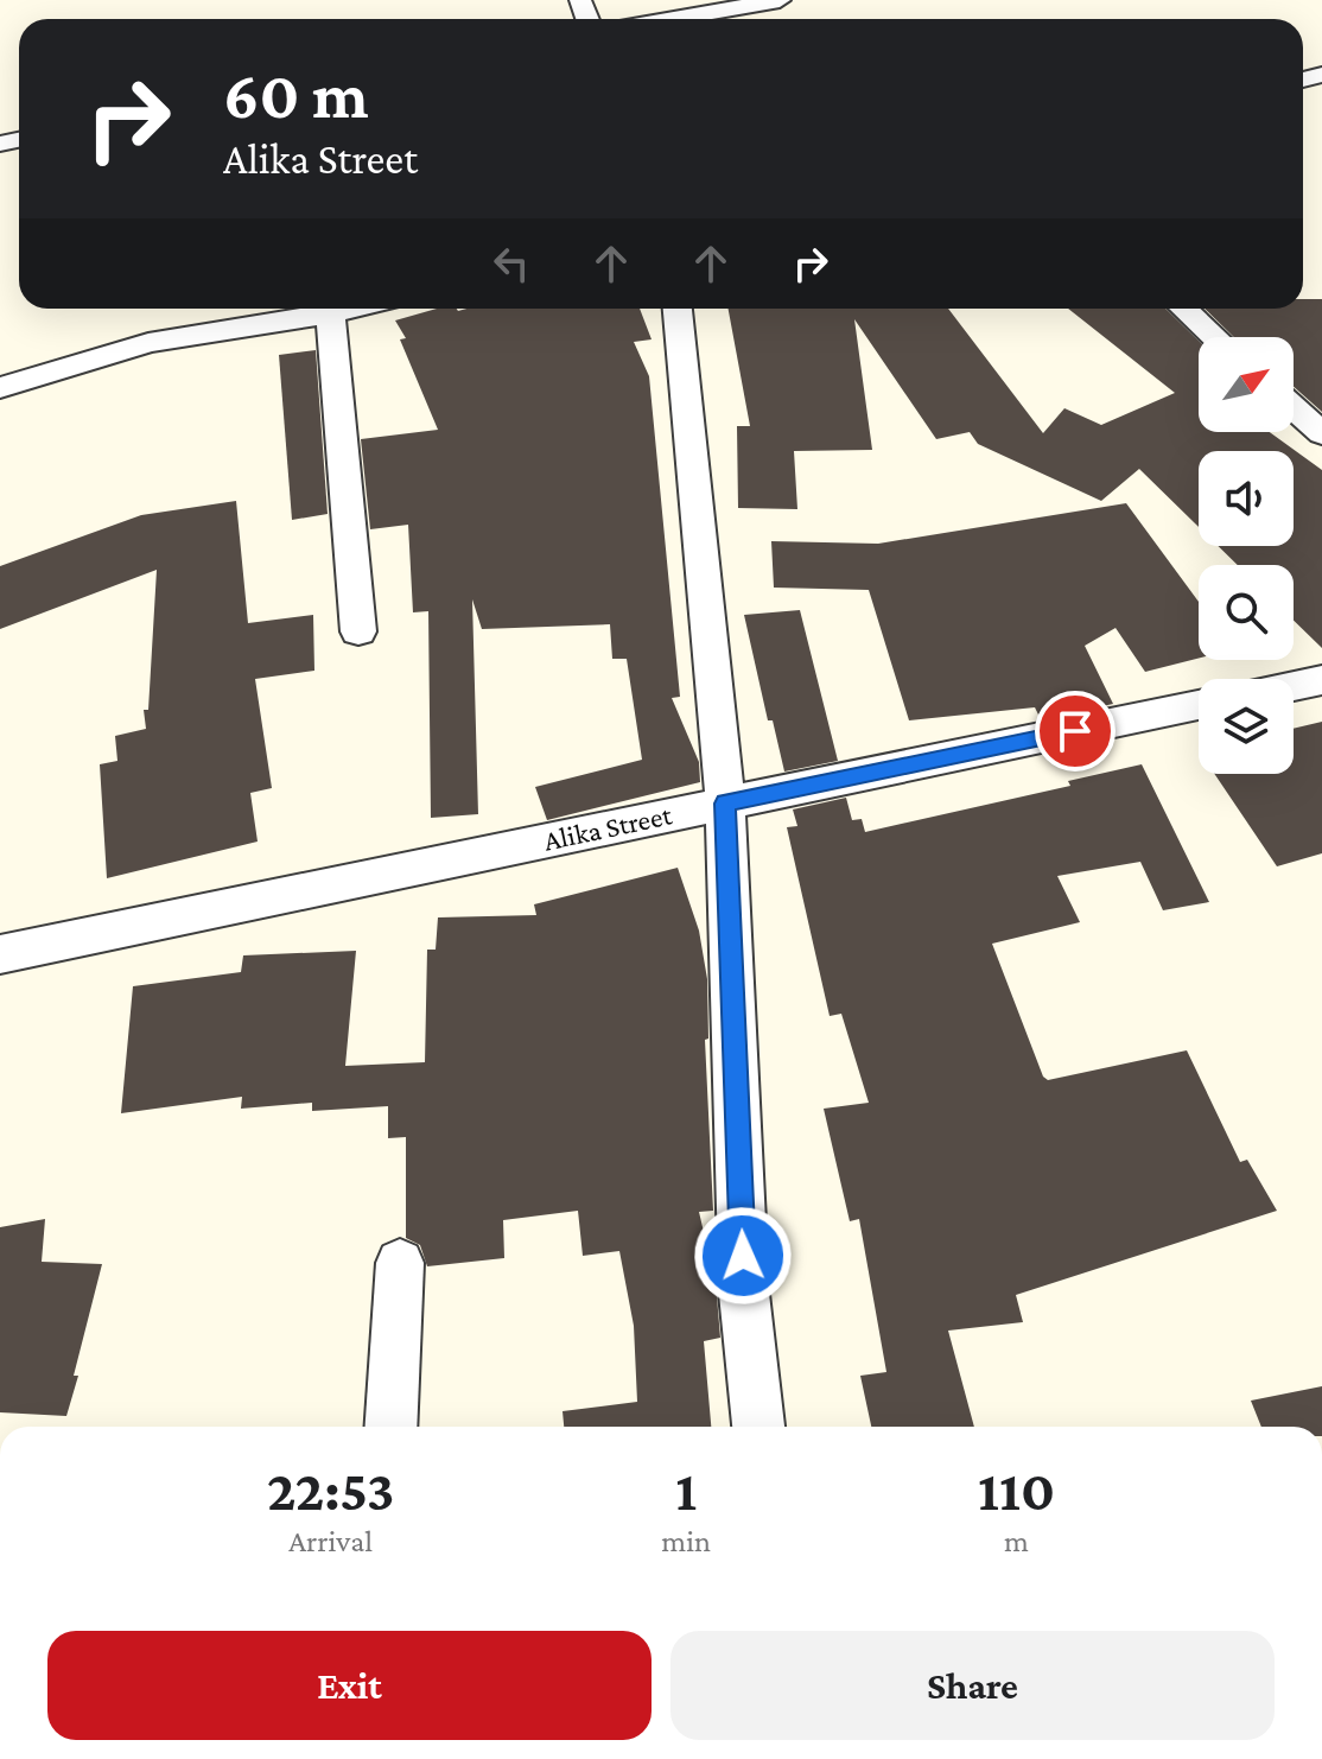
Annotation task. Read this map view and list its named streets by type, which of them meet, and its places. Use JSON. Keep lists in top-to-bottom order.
{
  "streets": {
    "street": ["Alika Street"]
  },
  "north": "top right",
  "page": {
    "turn": ["60 m", "Alika Street"],
    "eta": [
      "22:53",
      "Arrival",
      "1",
      "min",
      "110",
      "m"
    ],
    "buttons": ["Exit", "Share"]
  }
}
